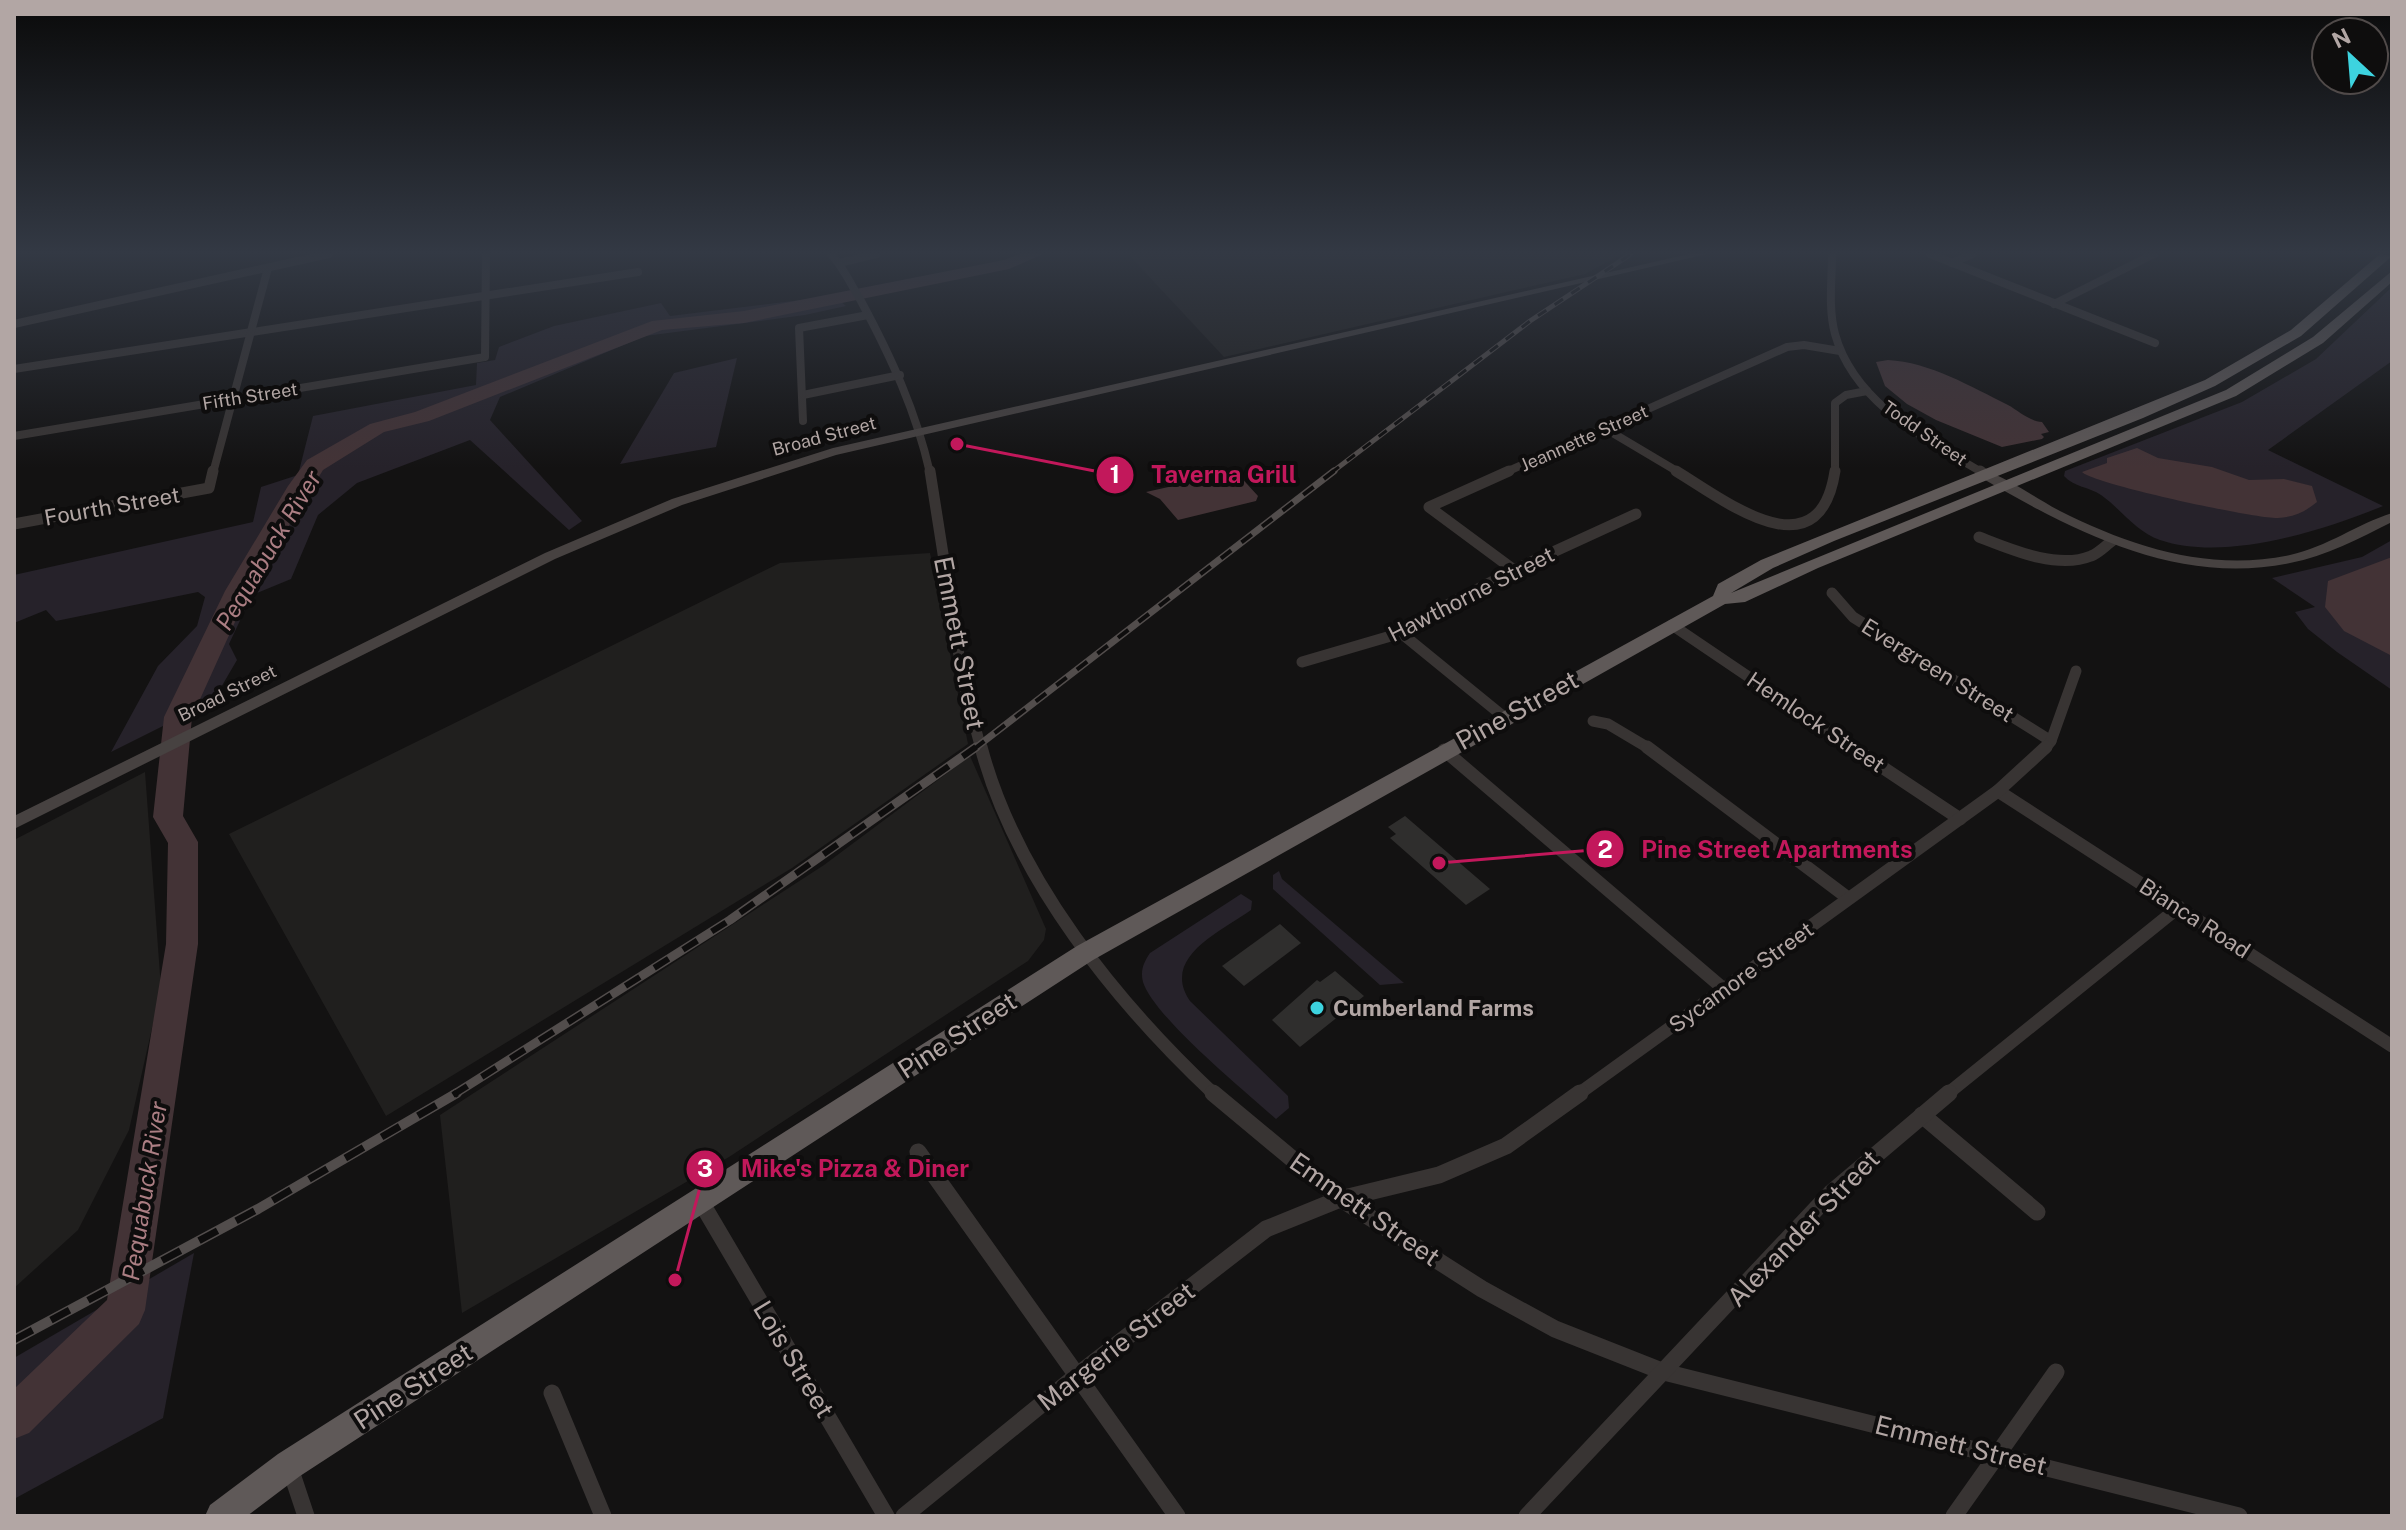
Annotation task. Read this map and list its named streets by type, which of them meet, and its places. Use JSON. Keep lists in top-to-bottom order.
{
  "streets": {
    "highway": ["Pine Street"],
    "main road": ["Broad Street"],
    "street": [
      "Fifth Street",
      "Todd Street",
      "Jeannette Street",
      "Fourth Street",
      "Hawthorne Street",
      "Emmett Street",
      "Evergreen Street",
      "Hemlock Street",
      "Bianca Road",
      "Sycamore Street",
      "Alexander Street",
      "Margerie Street",
      "Lois Street"
    ]
  },
  "crossings": [
    ["Fifth Street", "Fourth Street"],
    ["Todd Street", "Jeannette Street"],
    ["Todd Street", "Pine Street"],
    ["Broad Street", "Emmett Street"],
    ["Jeannette Street", "Hawthorne Street"],
    ["Emmett Street", "Pine Street"],
    ["Emmett Street", "Sycamore Street"],
    ["Emmett Street", "Alexander Street"],
    ["Emmett Street", "Margerie Street"],
    ["Evergreen Street", "Sycamore Street"],
    ["Pine Street", "Hemlock Street"],
    ["Pine Street", "Lois Street"],
    ["Hemlock Street", "Sycamore Street"],
    ["Bianca Road", "Sycamore Street"],
    ["Bianca Road", "Alexander Street"],
    ["Sycamore Street", "Margerie Street"]
  ],
  "water": ["Pequabuck River"],
  "places": [
    "Taverna Grill",
    "Pine Street Apartments",
    "Cumberland Farms",
    "Mike's Pizza & Diner"
  ],
  "north": "top left"
}
